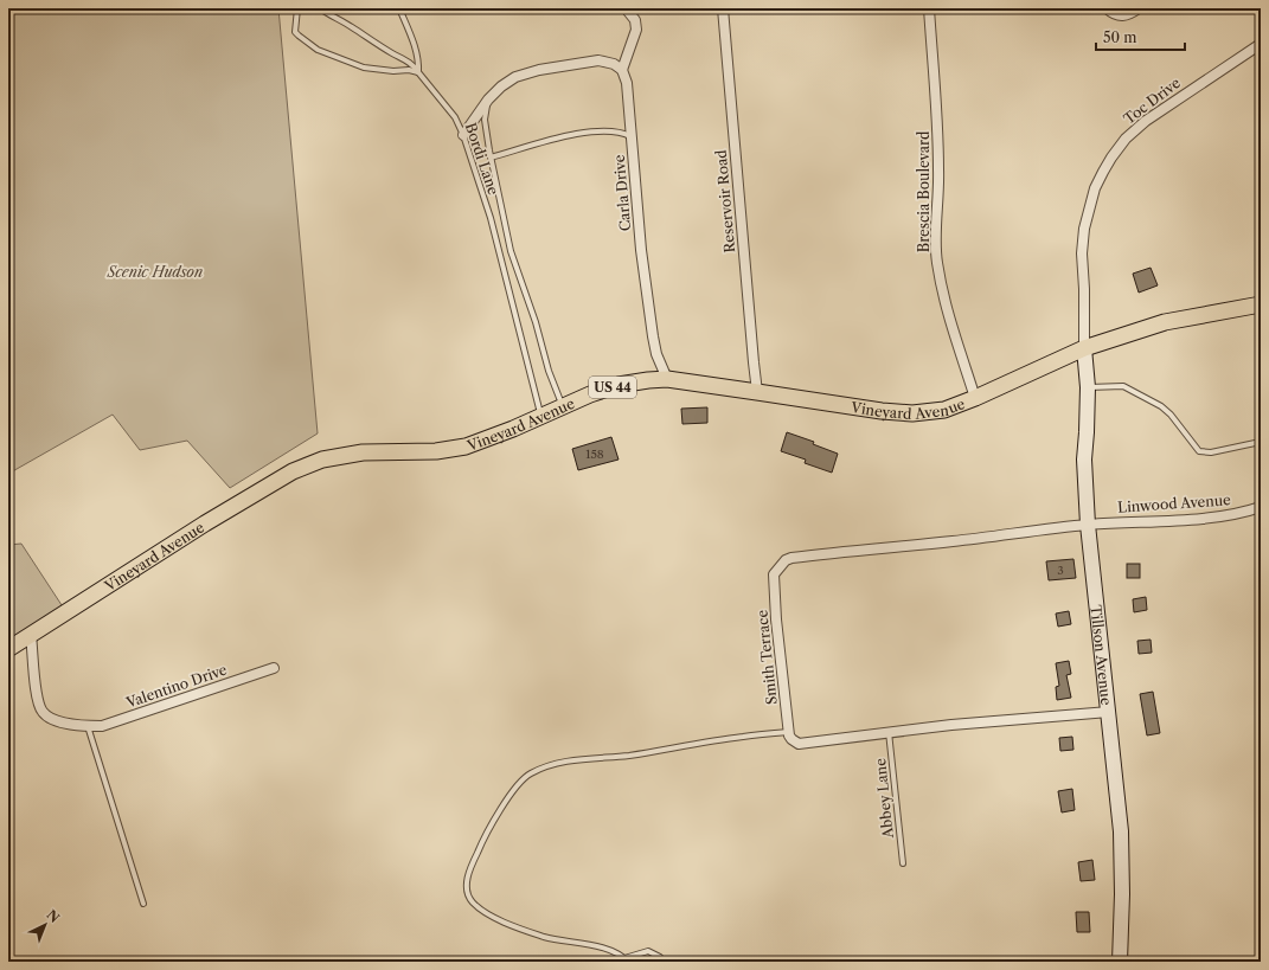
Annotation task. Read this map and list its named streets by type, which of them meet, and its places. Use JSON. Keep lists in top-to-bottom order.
{
  "streets": {
    "main road": ["US 44", "Vineyard Avenue"],
    "street": [
      "Toc Drive",
      "Brescia Boulevard",
      "Carla Drive",
      "Reservoir Road",
      "Linwood Avenue",
      "Tillson Avenue",
      "Smith Terrace",
      "Valentino Drive"
    ],
    "lane": ["Bordi Lane", "Abbey Lane"]
  },
  "crossings": [
    ["Toc Drive", "Vineyard Avenue"],
    ["Toc Drive", "Tillson Avenue"],
    ["Bordi Lane", "Vineyard Avenue"],
    ["Brescia Boulevard", "Vineyard Avenue"],
    ["Carla Drive", "Vineyard Avenue"],
    ["Reservoir Road", "Vineyard Avenue"],
    ["Vineyard Avenue", "Tillson Avenue"],
    ["Vineyard Avenue", "Valentino Drive"],
    ["Linwood Avenue", "Tillson Avenue"],
    ["Linwood Avenue", "Smith Terrace"],
    ["Tillson Avenue", "Smith Terrace"]
  ],
  "parks": ["Scenic Hudson"],
  "house_numbers": ["158", "3"],
  "scale_bar": "50 m",
  "north": "top right"
}
